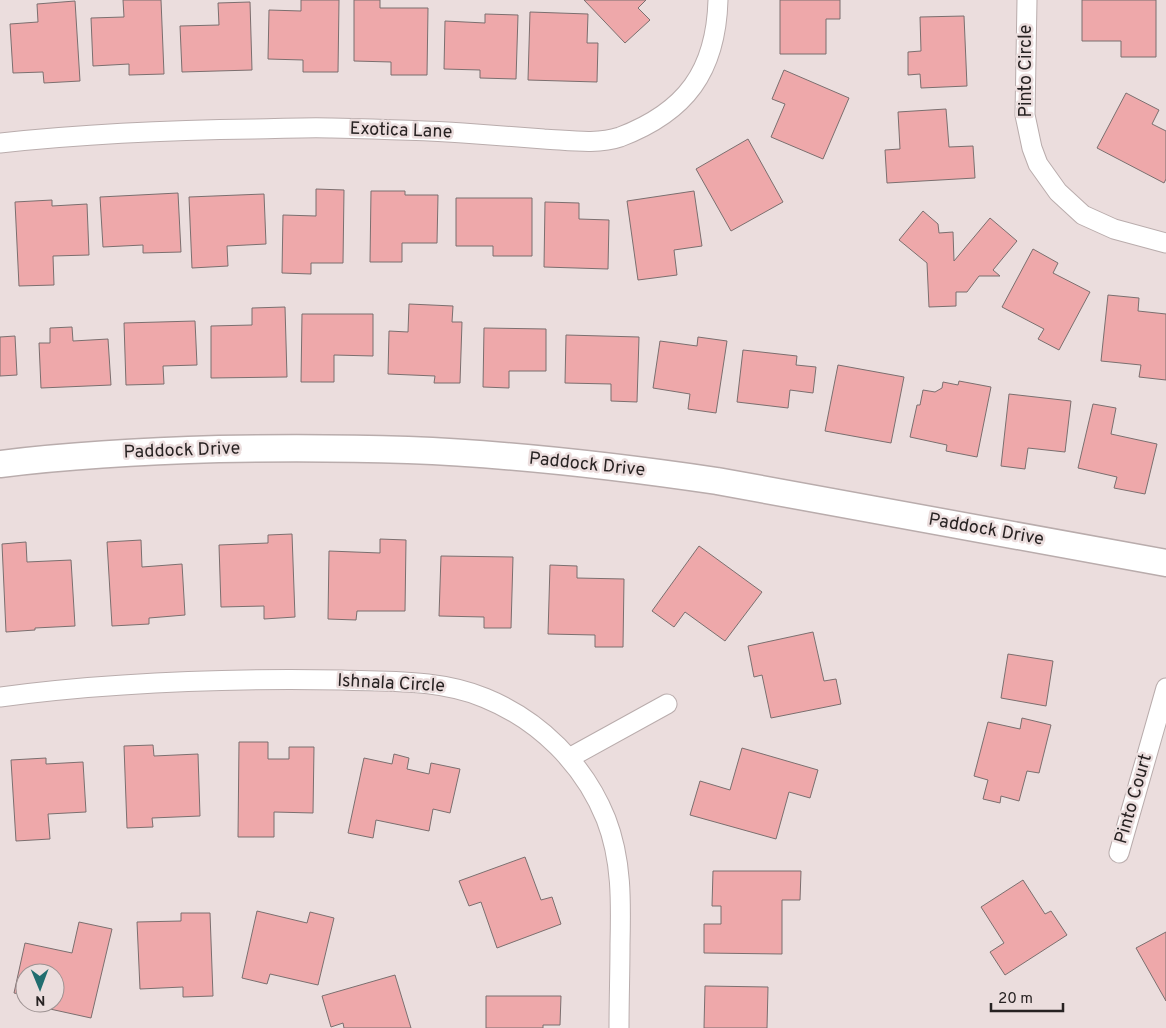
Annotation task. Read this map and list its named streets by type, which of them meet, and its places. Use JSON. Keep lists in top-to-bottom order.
{
  "streets": {
    "street": [
      "Pinto Circle",
      "Exotica Lane",
      "Paddock Drive",
      "Ishnala Circle",
      "Pinto Court"
    ]
  },
  "scale_bar": "20 m",
  "north": "bottom"
}
